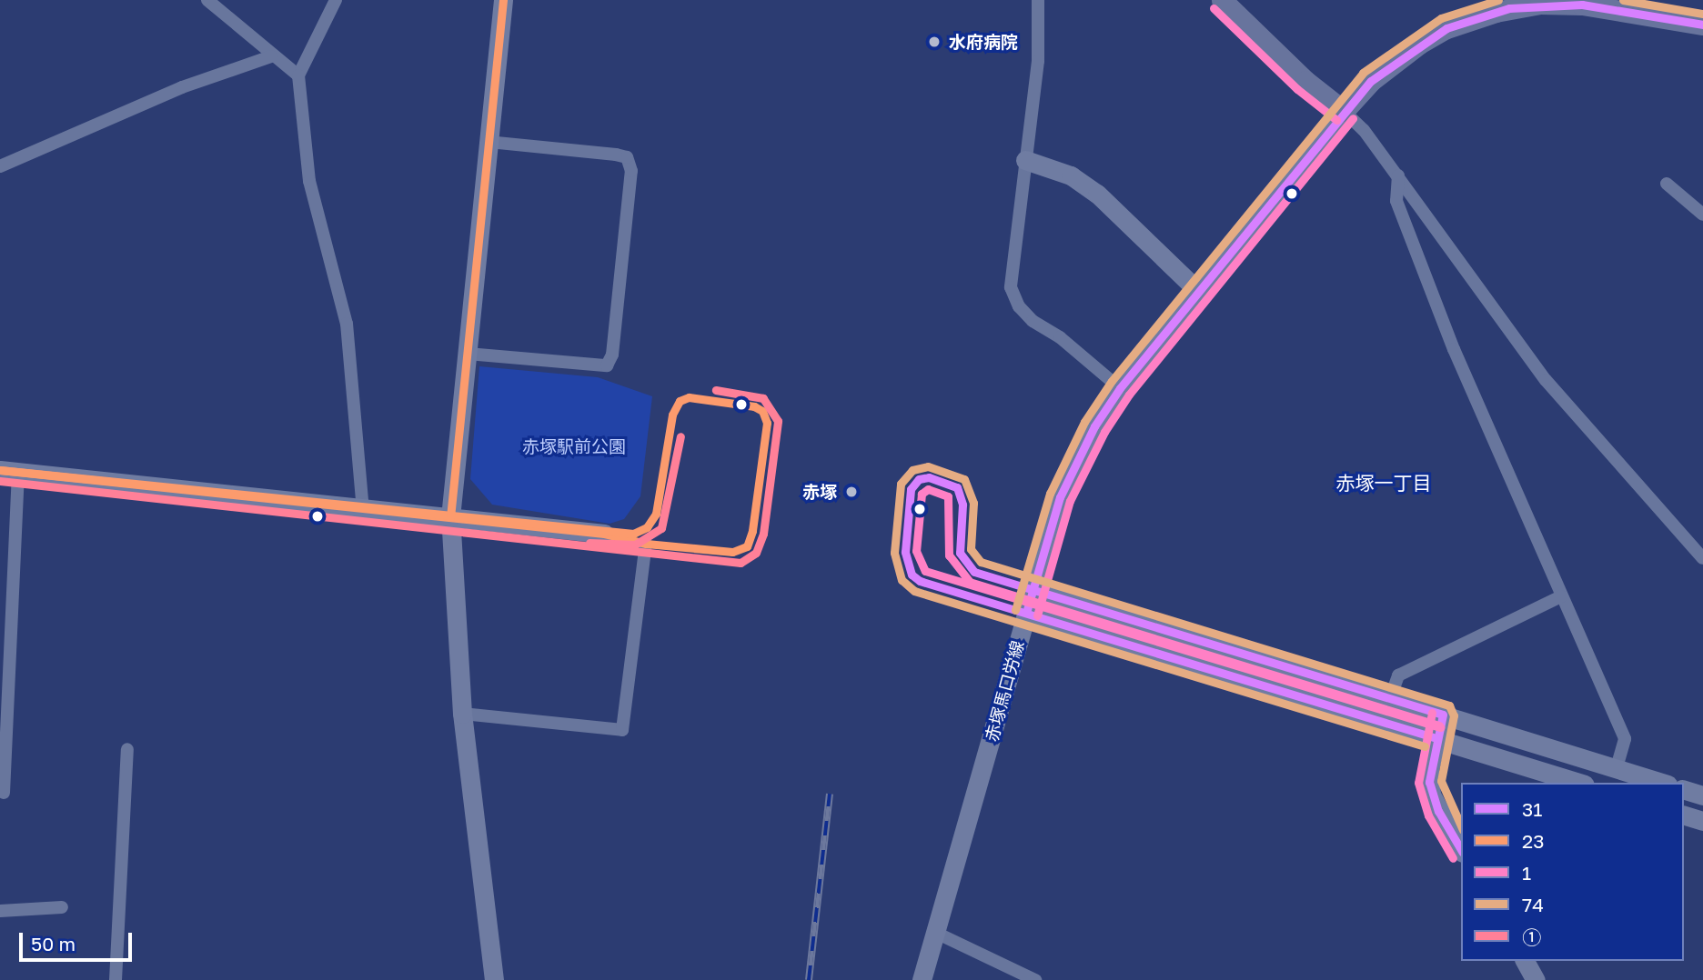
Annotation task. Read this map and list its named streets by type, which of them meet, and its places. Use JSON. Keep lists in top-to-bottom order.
{
  "streets": {
    "street": ["赤塚馬口労線"]
  },
  "districts": ["赤塚一丁目"],
  "parks": ["赤塚駅前公園"],
  "places": ["水府病院", "赤塚"],
  "lines": [
    "transit line 23",
    "transit line 74",
    "transit line 31",
    "transit line 1",
    "transit line ①"
  ],
  "legend": [
    "31",
    "23",
    "1",
    "74",
    "①"
  ],
  "scale_bar": "50 m"
}
